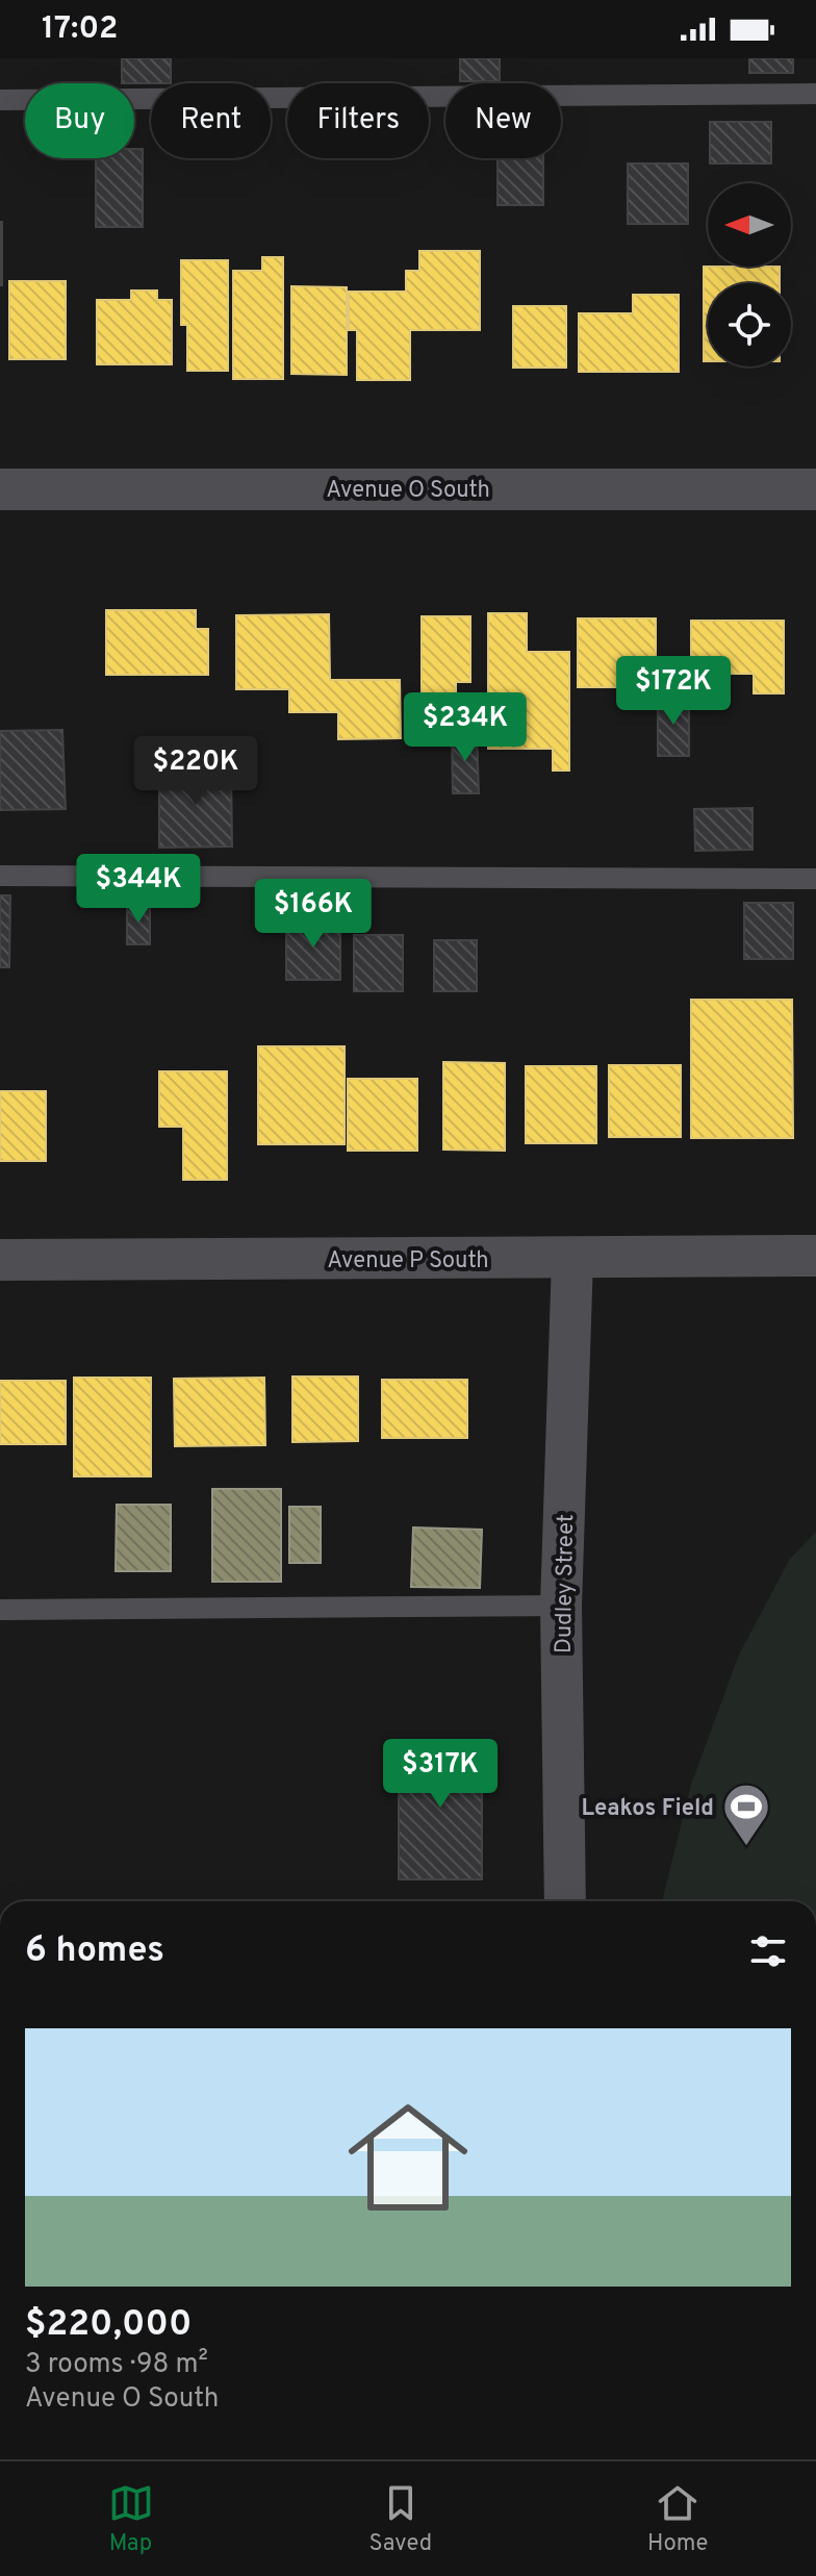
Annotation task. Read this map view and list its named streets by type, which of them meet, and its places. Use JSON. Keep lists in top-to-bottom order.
{
  "streets": {
    "street": ["Avenue O South", "Avenue P South", "Dudley Street"]
  },
  "crossings": [
    ["Avenue P South", "Dudley Street"]
  ],
  "places": {
    "sports": ["Leakos Field"]
  },
  "north": "left",
  "page": {
    "status": "17:02",
    "chip": [
      "Buy",
      "Rent",
      "Filters",
      "New"
    ],
    "price": [
      "$172K",
      "$234K",
      "$220K",
      "$344K",
      "$166K",
      "$317K"
    ],
    "heading": "6 homes",
    "list": [
      {
        "name": "$220,000",
        "note": "3 rooms · 98 m² · Avenue O South"
      }
    ],
    "tabs": ["Map", "Saved", "Home"]
  }
}
